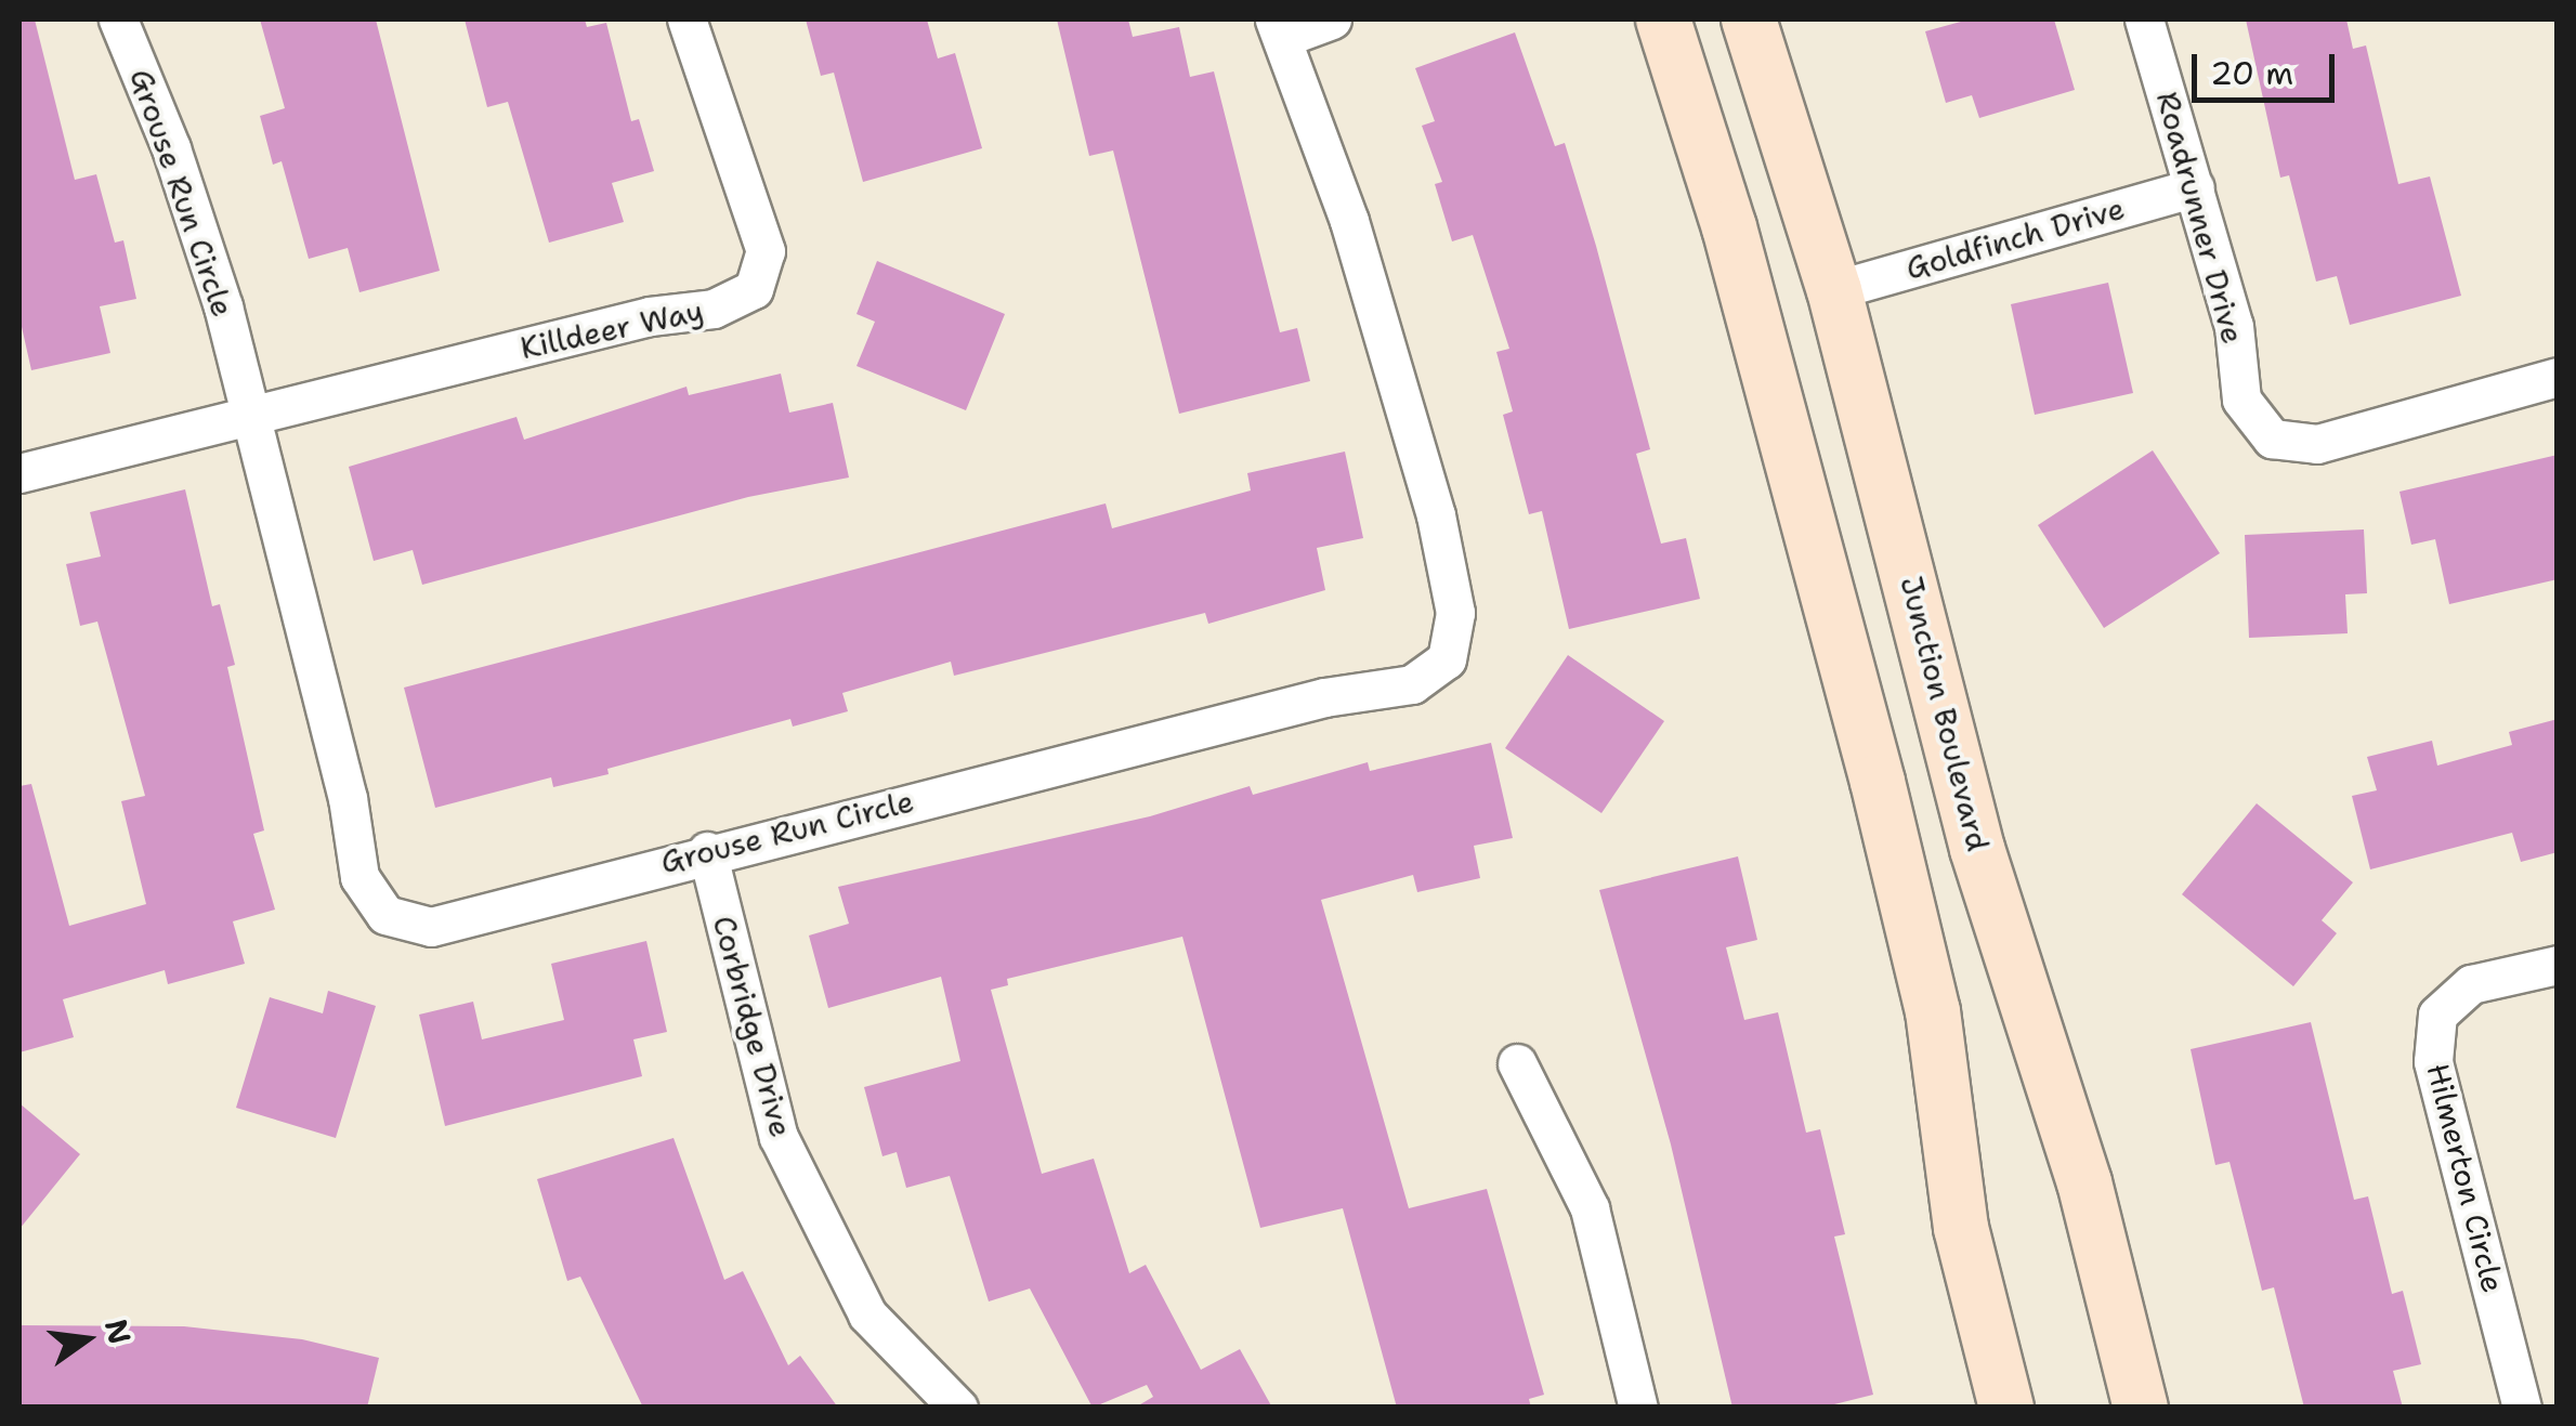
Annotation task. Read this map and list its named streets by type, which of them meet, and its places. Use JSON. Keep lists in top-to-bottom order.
{
  "streets": {
    "main road": ["Junction Boulevard"],
    "street": [
      "Grouse Run Circle",
      "Roadrunner Drive",
      "Goldfinch Drive",
      "Killdeer Way",
      "Corbridge Drive",
      "Hilmerton Circle"
    ]
  },
  "crossings": [
    ["Grouse Run Circle", "Killdeer Way"],
    ["Grouse Run Circle", "Corbridge Drive"],
    ["Roadrunner Drive", "Goldfinch Drive"],
    ["Goldfinch Drive", "Junction Boulevard"]
  ],
  "scale_bar": "20 m",
  "north": "right"
}
